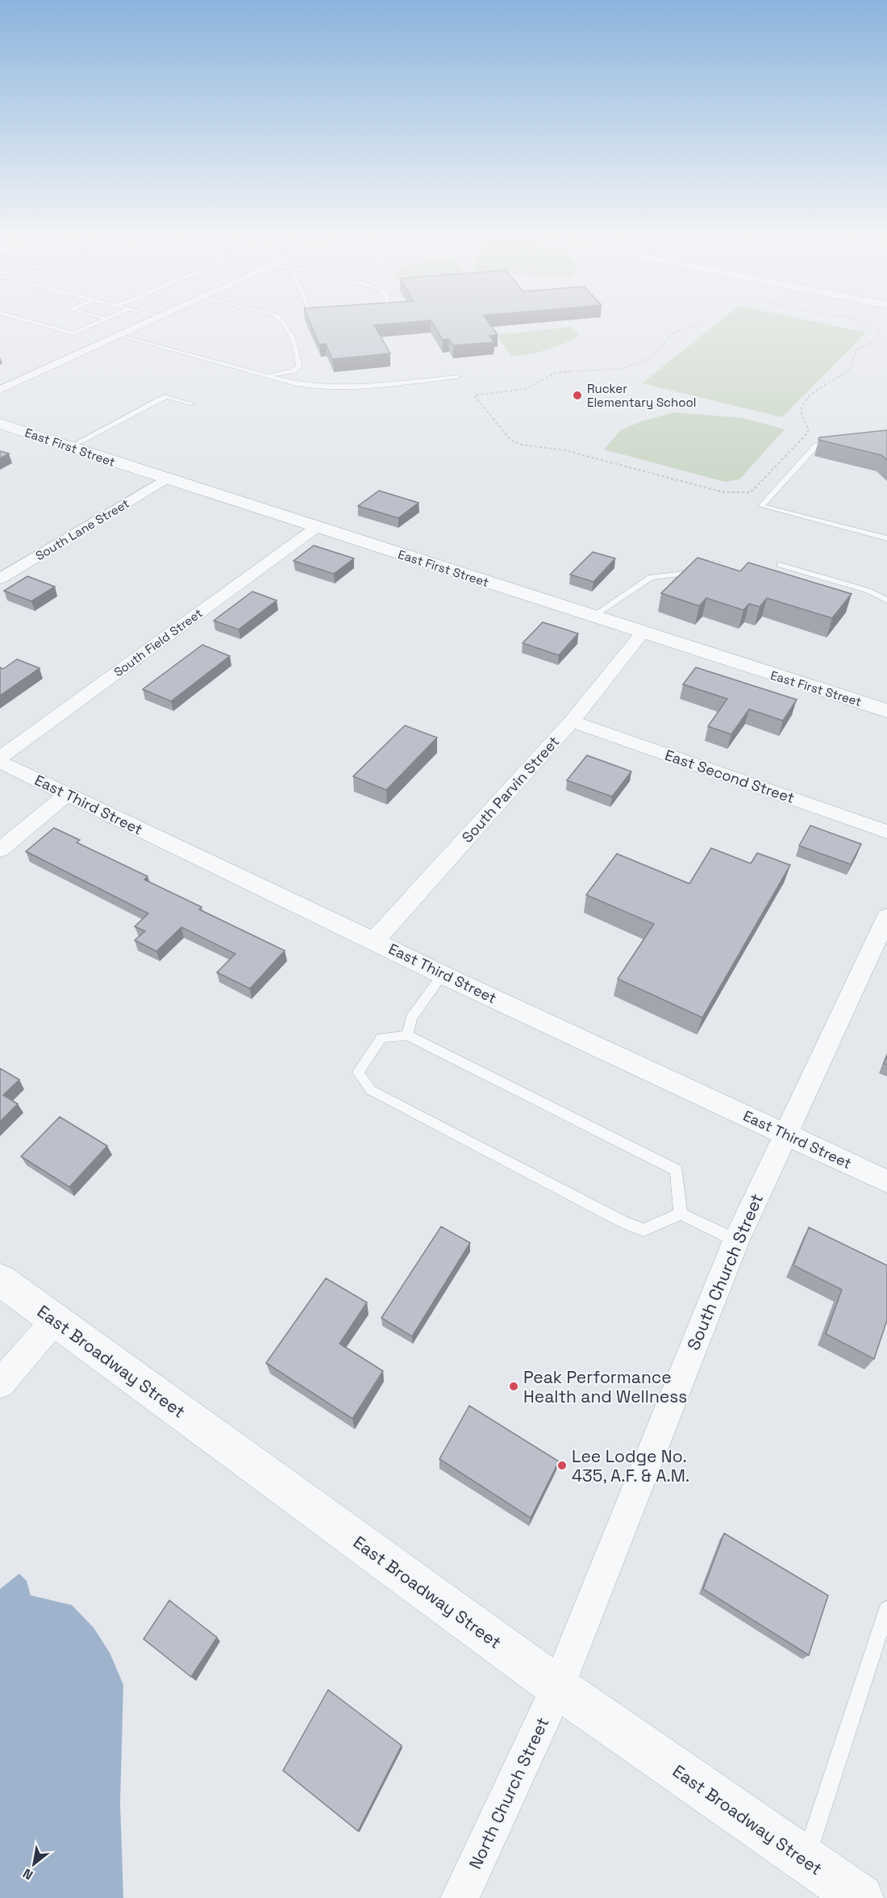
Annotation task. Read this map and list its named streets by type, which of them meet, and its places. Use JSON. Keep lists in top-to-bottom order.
{
  "streets": {
    "street": [
      "East First Street",
      "South Lane Street",
      "South Field Street",
      "East Second Street",
      "South Parvin Street",
      "East Third Street",
      "South Church Street",
      "East Broadway Street",
      "North Church Street"
    ]
  },
  "crossings": [
    ["East First Street", "South Lane Street"],
    ["East First Street", "South Field Street"],
    ["East First Street", "South Parvin Street"],
    ["South Field Street", "East Third Street"],
    ["East Second Street", "South Parvin Street"],
    ["South Parvin Street", "East Third Street"],
    ["East Third Street", "South Church Street"],
    ["South Church Street", "East Broadway Street"],
    ["South Church Street", "North Church Street"],
    ["East Broadway Street", "North Church Street"]
  ],
  "places": ["Rucker Elementary School", "Peak Performance Health and Wellness", "Lee Lodge No. 435, A.F. & A.M."],
  "north": "bottom left"
}
